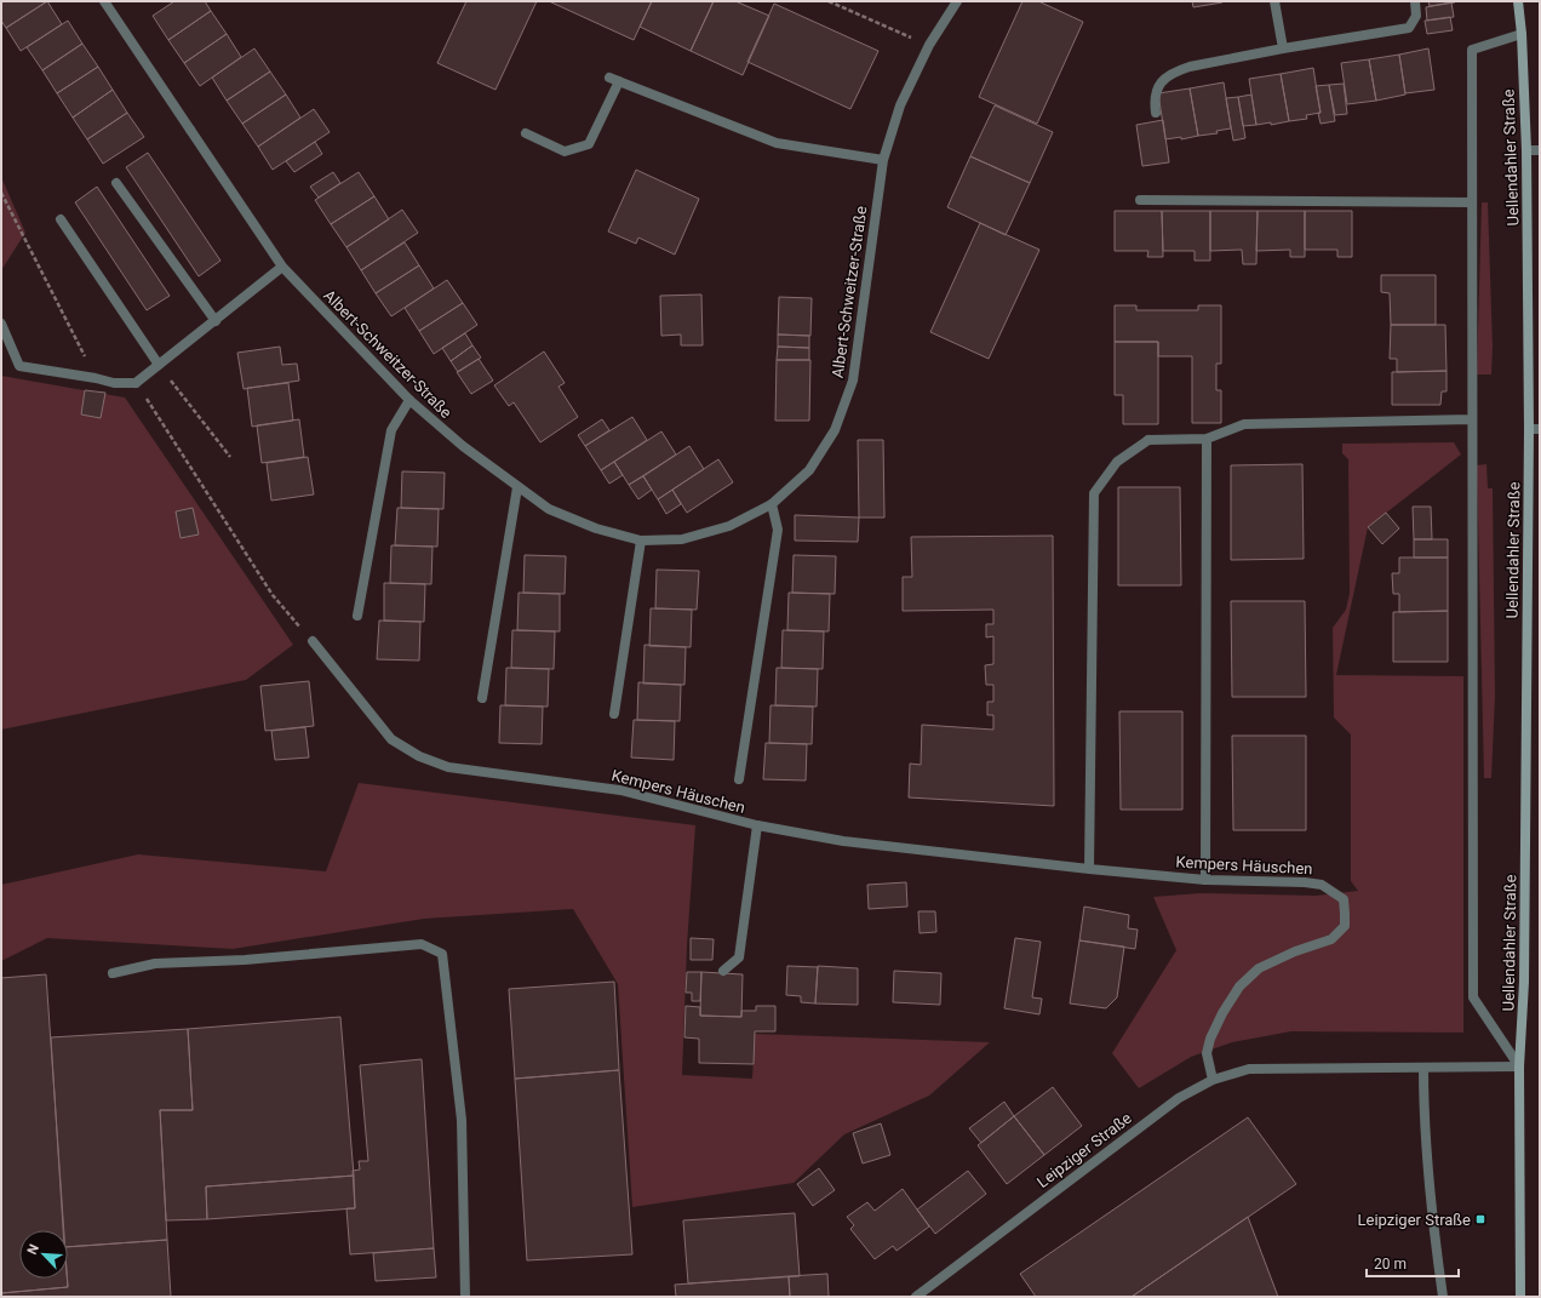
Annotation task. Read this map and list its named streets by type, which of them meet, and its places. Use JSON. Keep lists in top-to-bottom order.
{
  "streets": {
    "main road": ["Uellendahler Straße"],
    "street": ["Albert-Schweitzer-Straße", "Kempers Häuschen", "Leipziger Straße"]
  },
  "crossings": [
    ["Uellendahler Straße", "Leipziger Straße"],
    ["Kempers Häuschen", "Leipziger Straße"]
  ],
  "places": {
    "transit": ["Leipziger Straße"]
  },
  "scale_bar": "20 m",
  "north": "top left"
}
